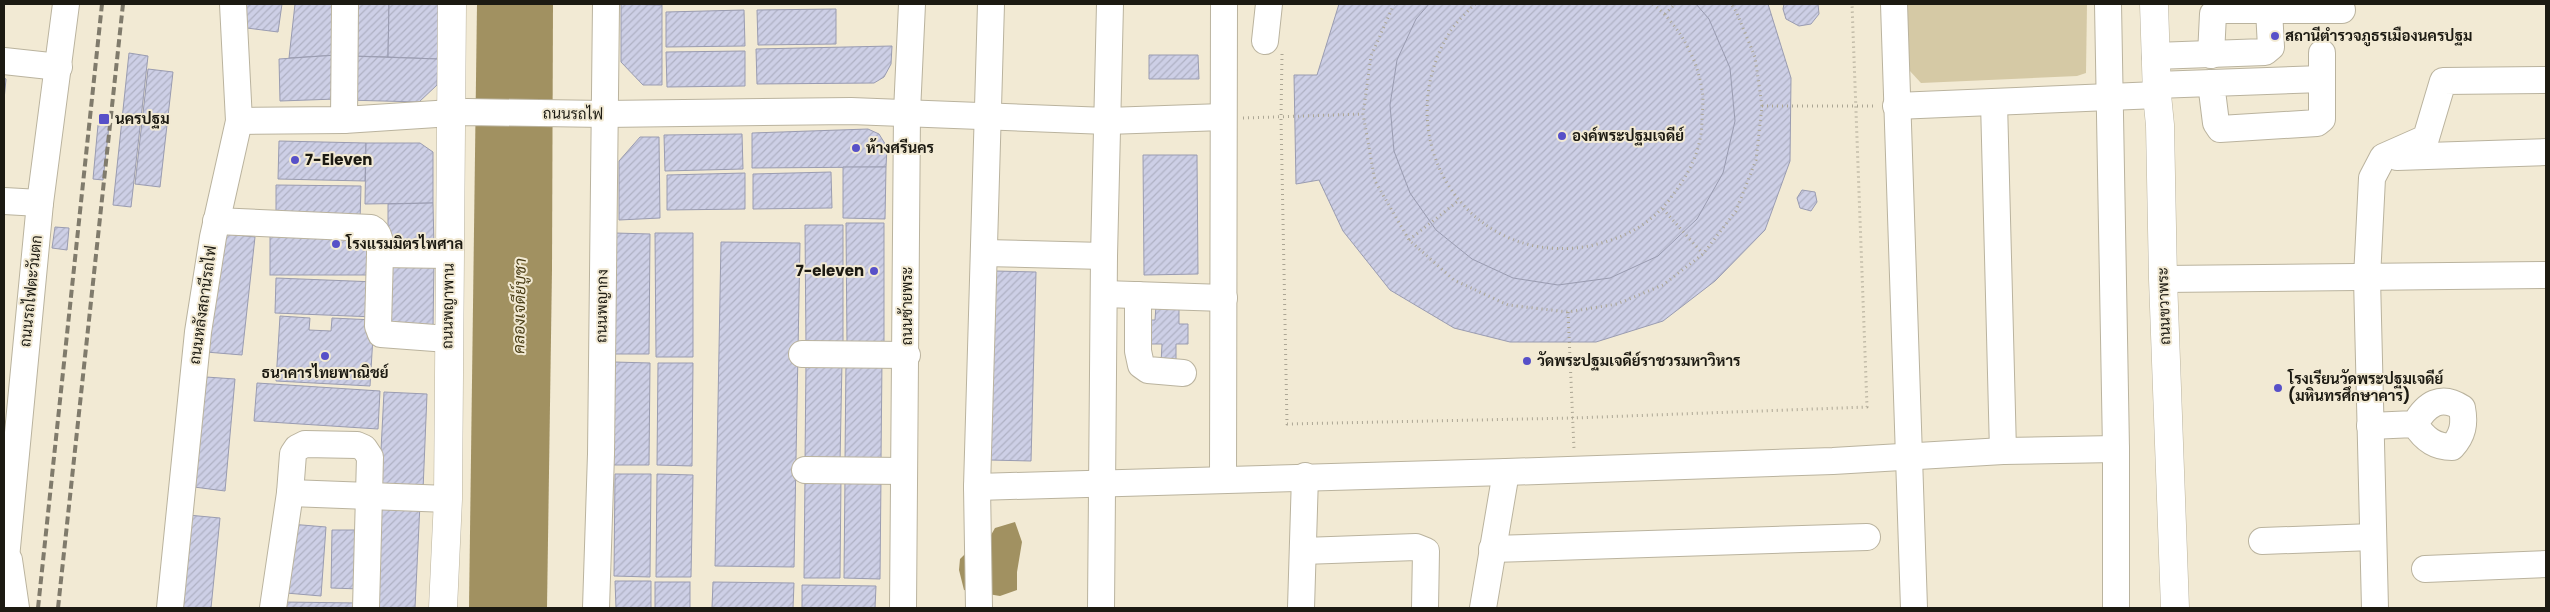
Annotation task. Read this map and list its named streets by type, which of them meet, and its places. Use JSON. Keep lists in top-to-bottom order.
{
  "streets": {
    "main road": ["ถนนพญาพาน", "ถนนขวาพระ"],
    "street": [
      "ถนนรถไฟ",
      "ถนนรถไฟตะวันตก",
      "ถนนหลังสถานีรถไฟ",
      "ถนนพญากง",
      "ถนนซ้ายพระ"
    ]
  },
  "crossings": [
    ["ถนนรถไฟ", "ถนนหลังสถานีรถไฟ"],
    ["ถนนรถไฟ", "ถนนพญาพาน"],
    ["ถนนรถไฟ", "ถนนพญากง"],
    ["ถนนรถไฟ", "ถนนซ้ายพระ"]
  ],
  "water": ["คลองเจดีย์บูชา"],
  "places": {
    "other": [
      "สถานีตำรวจภูธรเมืองนครปฐม",
      "องค์พระปฐมเจดีย์",
      "ห้างศรีนคร",
      "7-Eleven",
      "โรงแรมมิตรไพศาล",
      "7-eleven",
      "ธนาคารไทยพาณิชย์",
      "วัดพระปฐมเจดีย์ราชวรมหาวิหาร",
      "โรงเรียนวัดพระปฐมเจดีย์ (มหินทรศึกษาคาร)"
    ],
    "transit": ["นครปฐม"]
  }
}
